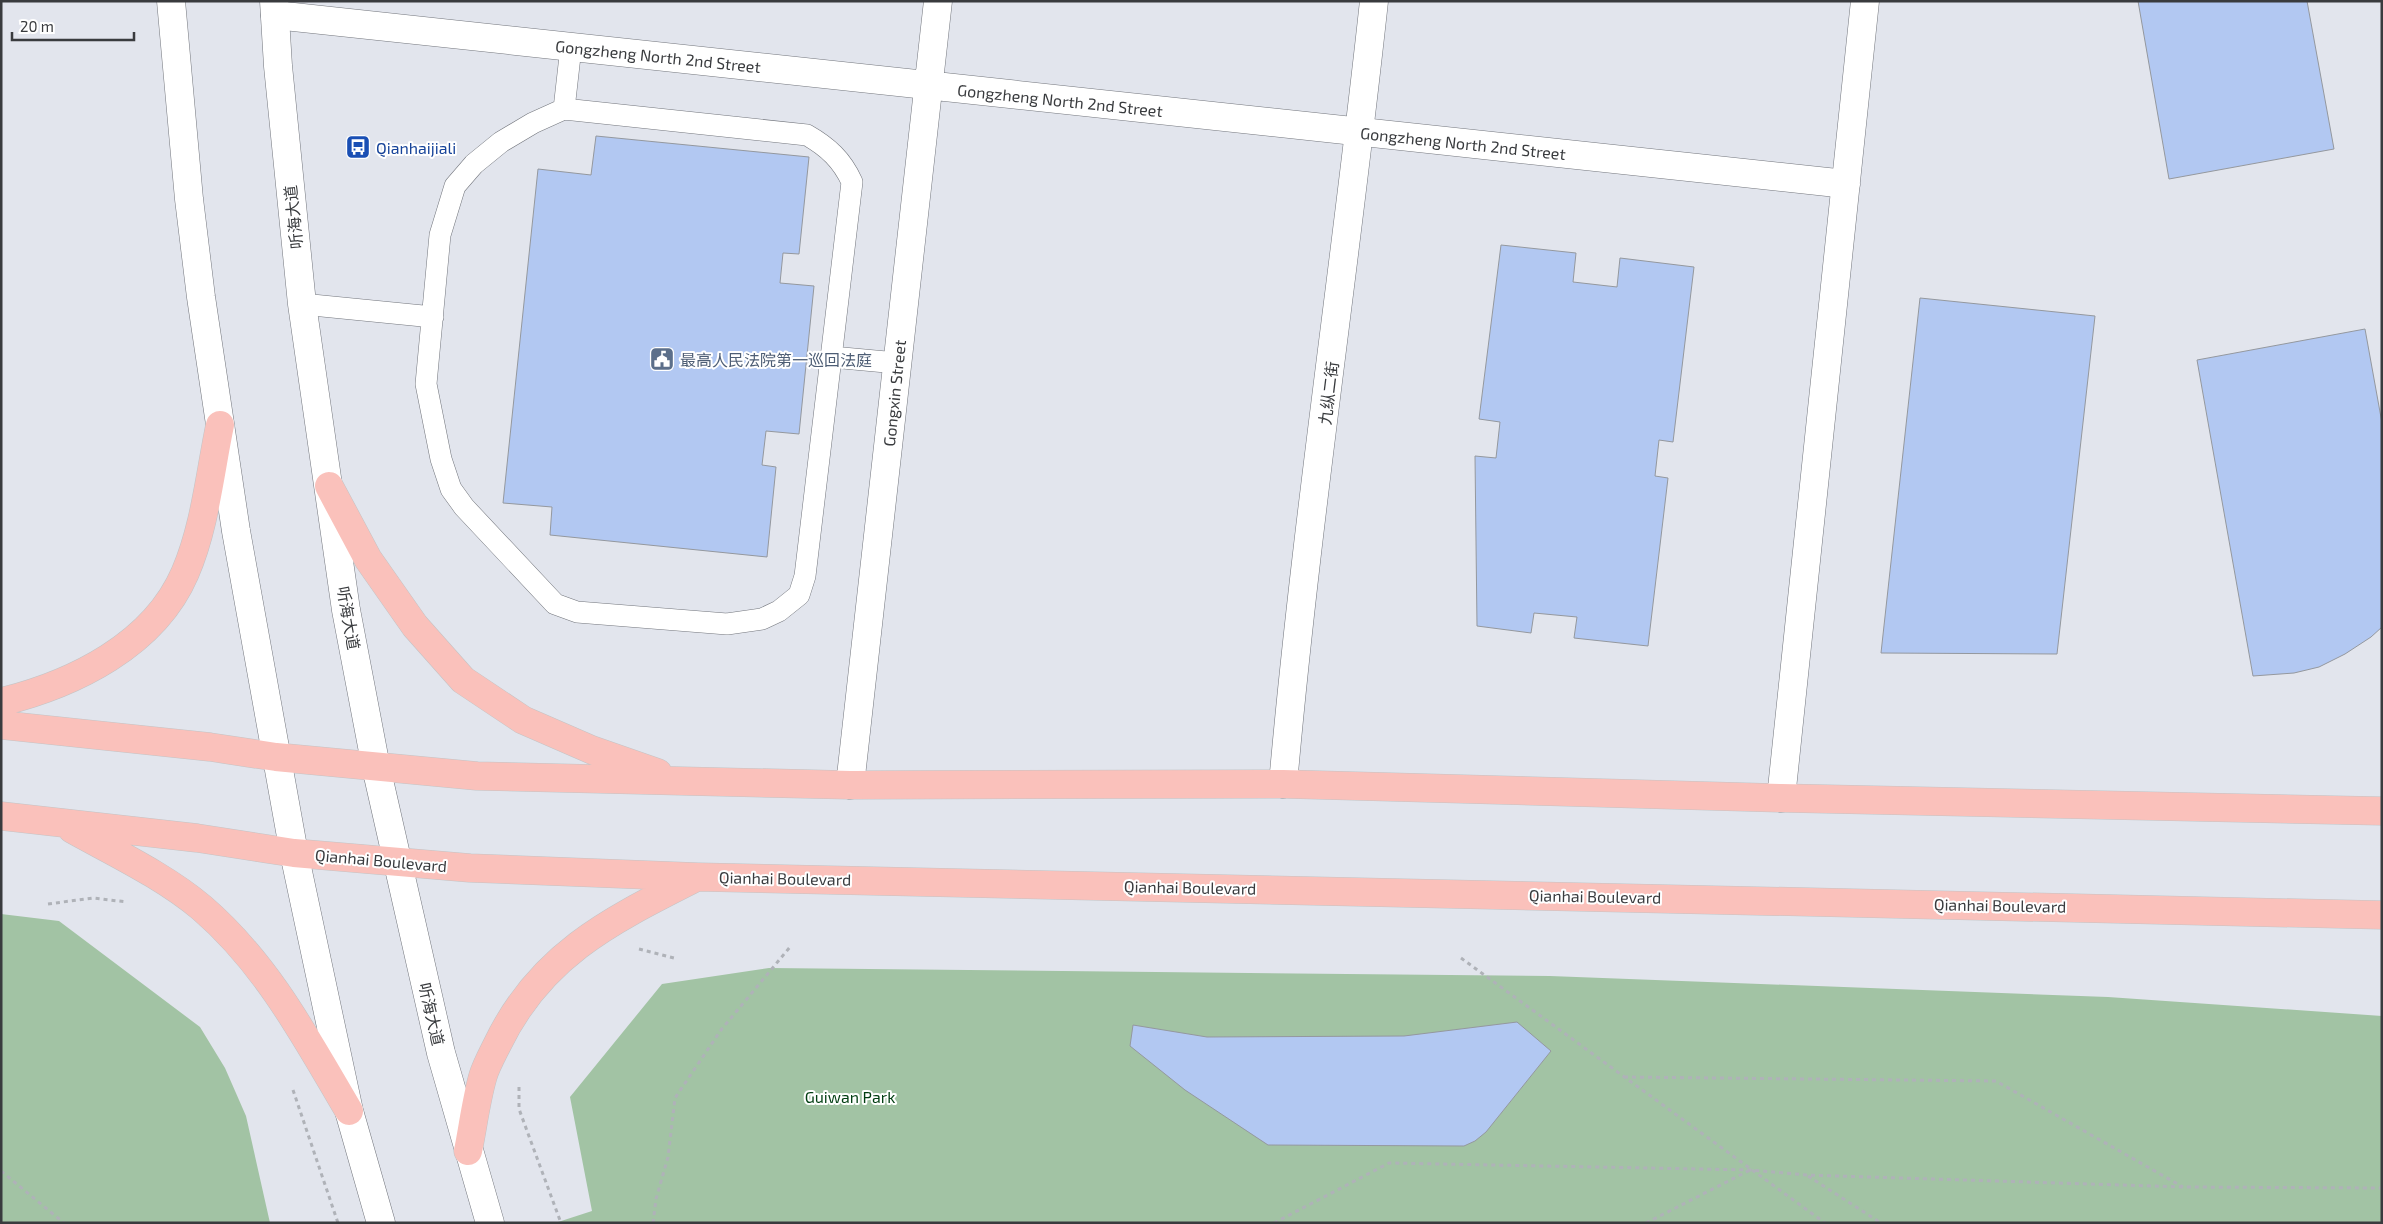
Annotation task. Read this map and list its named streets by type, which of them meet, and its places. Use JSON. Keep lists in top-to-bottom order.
{
  "streets": {
    "main road": ["Qianhai Boulevard"],
    "street": [
      "Gongzheng North 2nd Street",
      "听海大道",
      "Gongxin Street",
      "九纵二街"
    ]
  },
  "crossings": [
    ["Gongzheng North 2nd Street", "听海大道"],
    ["Gongzheng North 2nd Street", "Gongxin Street"],
    ["Gongzheng North 2nd Street", "九纵二街"],
    ["听海大道", "Qianhai Boulevard"]
  ],
  "parks": ["Guiwan Park"],
  "places": {
    "bus stop": ["Qianhaijiali"],
    "public building": ["最高人民法院第一巡回法庭"]
  },
  "scale_bar": "20 m"
}
